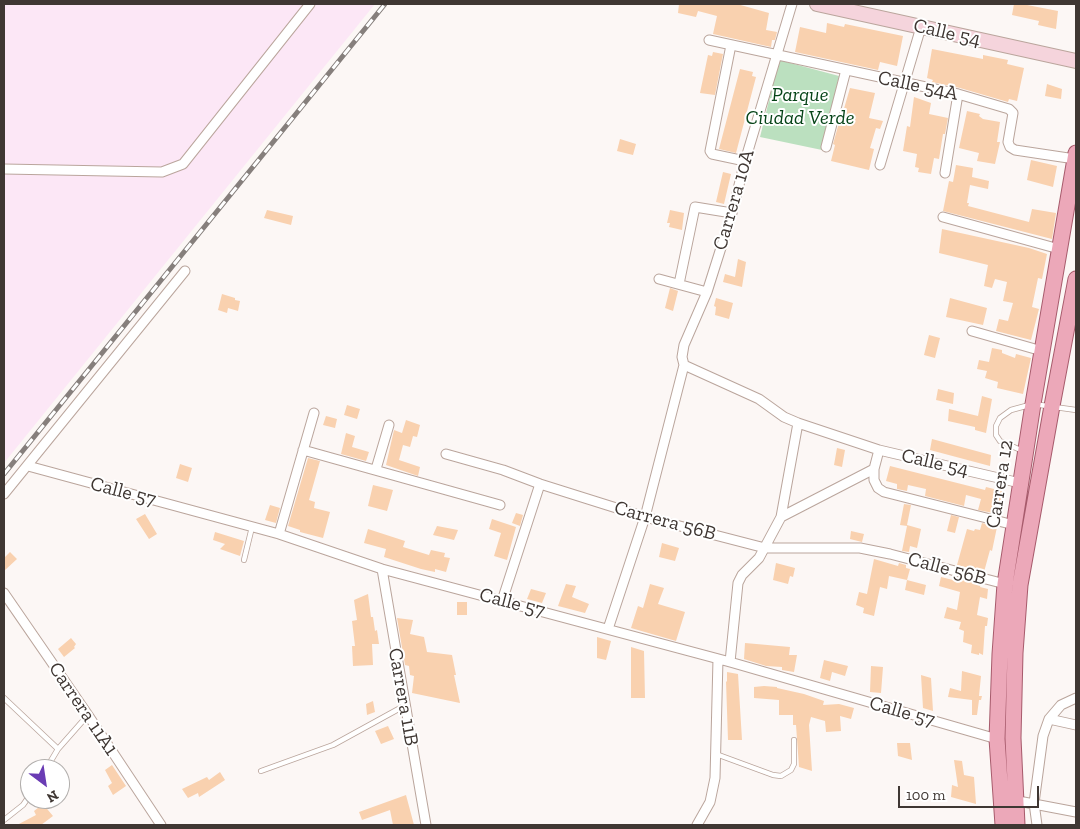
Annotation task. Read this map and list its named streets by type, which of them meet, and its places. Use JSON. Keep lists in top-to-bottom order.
{
  "streets": {
    "main road": ["Carrera 12"],
    "street": [
      "Calle 54",
      "Calle 54A",
      "Carrera 10A",
      "Calle 57",
      "Carrera 56B",
      "Calle 56B",
      "Carrera 11B",
      "Carrera 11A1"
    ]
  },
  "crossings": [
    ["Calle 54", "Carrera 10A"],
    ["Calle 54", "Carrera 12"],
    ["Calle 54A", "Carrera 10A"],
    ["Calle 54A", "Carrera 12"],
    ["Carrera 10A", "Calle 57"],
    ["Carrera 10A", "Carrera 56B"],
    ["Carrera 12", "Calle 57"],
    ["Carrera 12", "Calle 56B"],
    ["Calle 57", "Carrera 11B"],
    ["Carrera 56B", "Calle 56B"]
  ],
  "parks": ["Parque Ciudad Verde"],
  "scale_bar": "100 m",
  "north": "bottom right"
}
